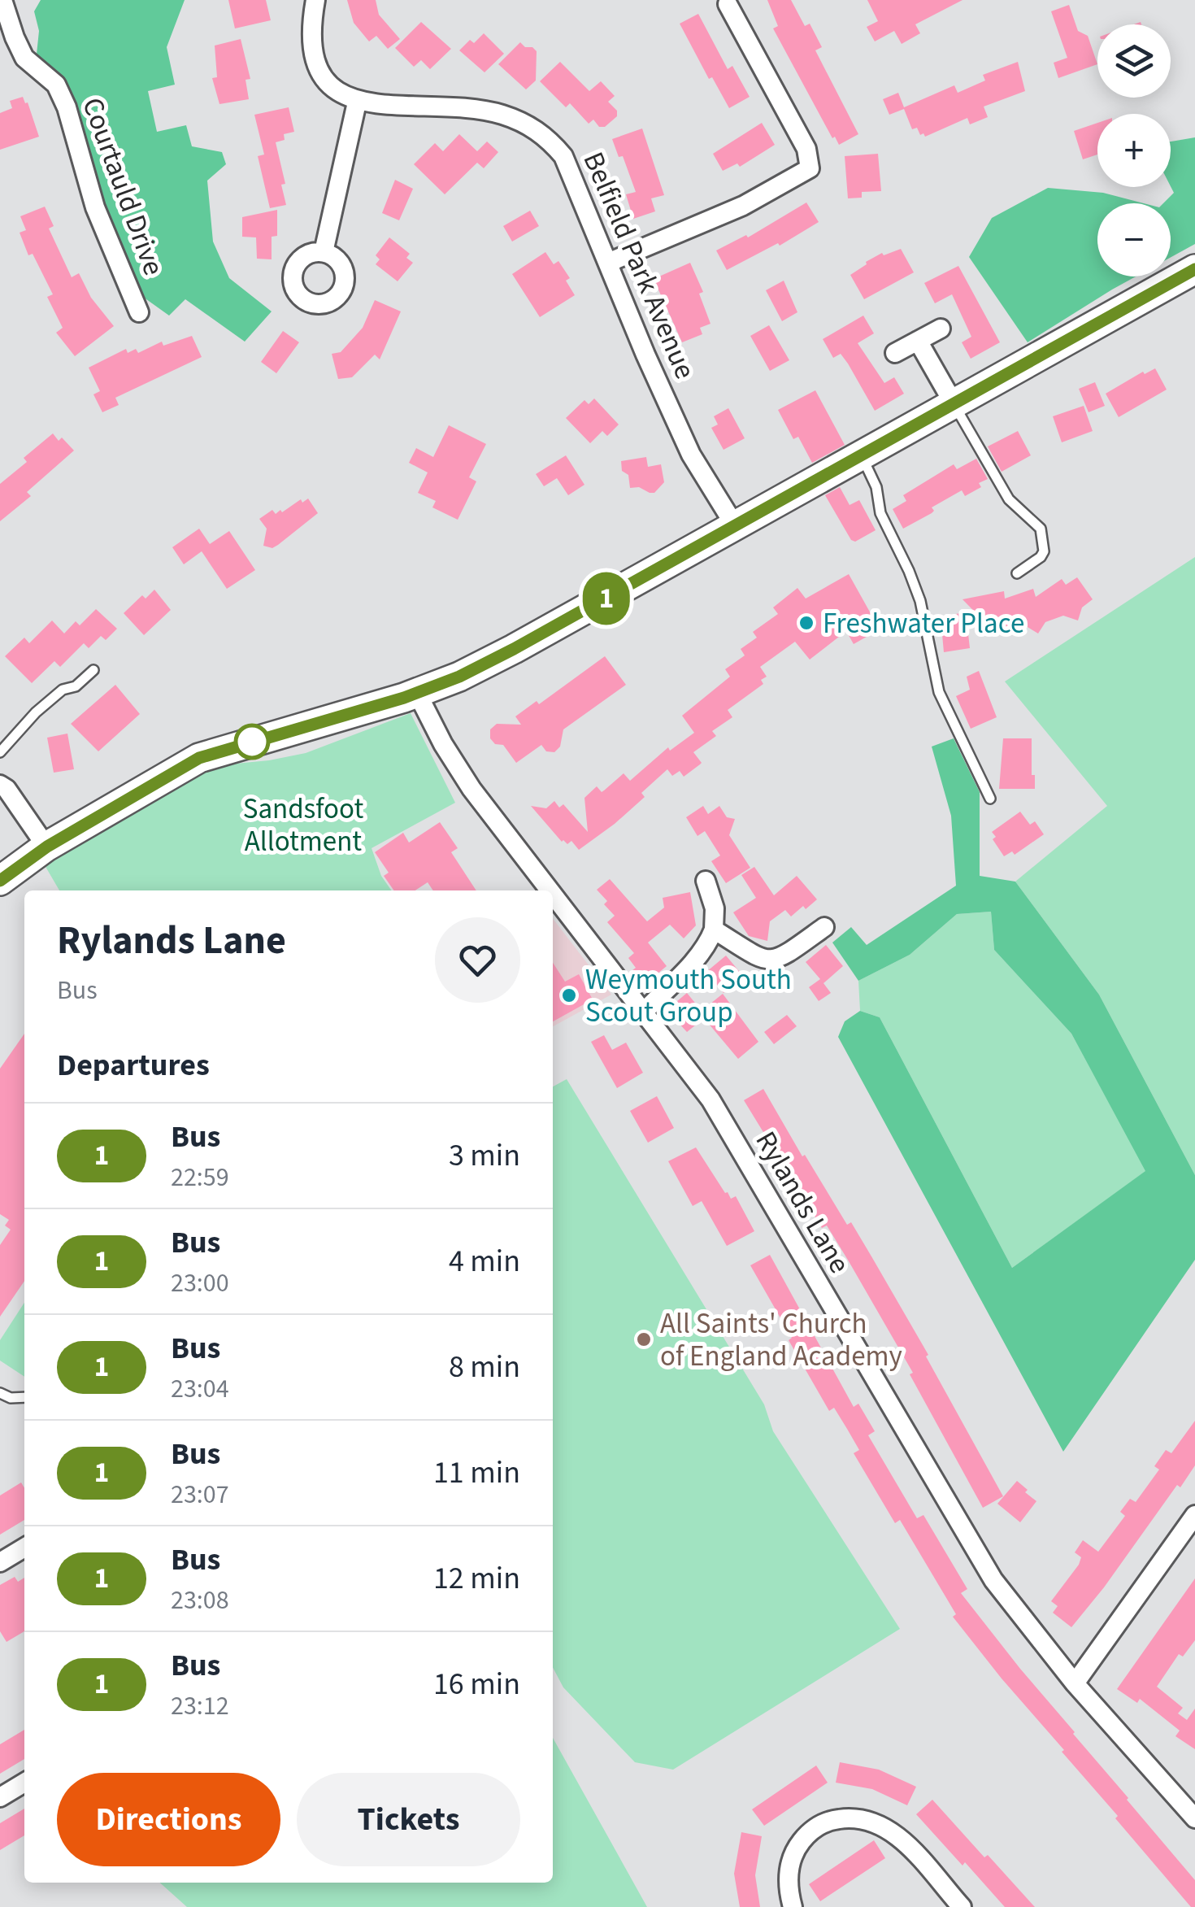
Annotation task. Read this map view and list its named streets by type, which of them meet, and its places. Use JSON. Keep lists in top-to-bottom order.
{
  "streets": {
    "street": ["Courtauld Drive", "Belfield Park Avenue", "Rylands Lane"]
  },
  "parks": ["Sandsfoot Allotment"],
  "places": ["Freshwater Place", "Weymouth South Scout Group", "All Saints' Church of England Academy"],
  "lines": ["bus line 1"],
  "page": {
    "on_map": "1",
    "map_buttons": ["+", "−"],
    "heading": [
      ["Rylands Lane", "Bus"],
      "Departures"
    ],
    "list": [
      {
        "mark": "1",
        "name": "Bus",
        "note": "22:59",
        "value": "3 min"
      },
      {
        "mark": "1",
        "name": "Bus",
        "note": "23:00",
        "value": "4 min"
      },
      {
        "mark": "1",
        "name": "Bus",
        "note": "23:04",
        "value": "8 min"
      },
      {
        "mark": "1",
        "name": "Bus",
        "note": "23:07",
        "value": "11 min"
      },
      {
        "mark": "1",
        "name": "Bus",
        "note": "23:08",
        "value": "12 min"
      },
      {
        "mark": "1",
        "name": "Bus",
        "note": "23:12",
        "value": "16 min"
      }
    ],
    "buttons": ["Directions", "Tickets"]
  }
}
